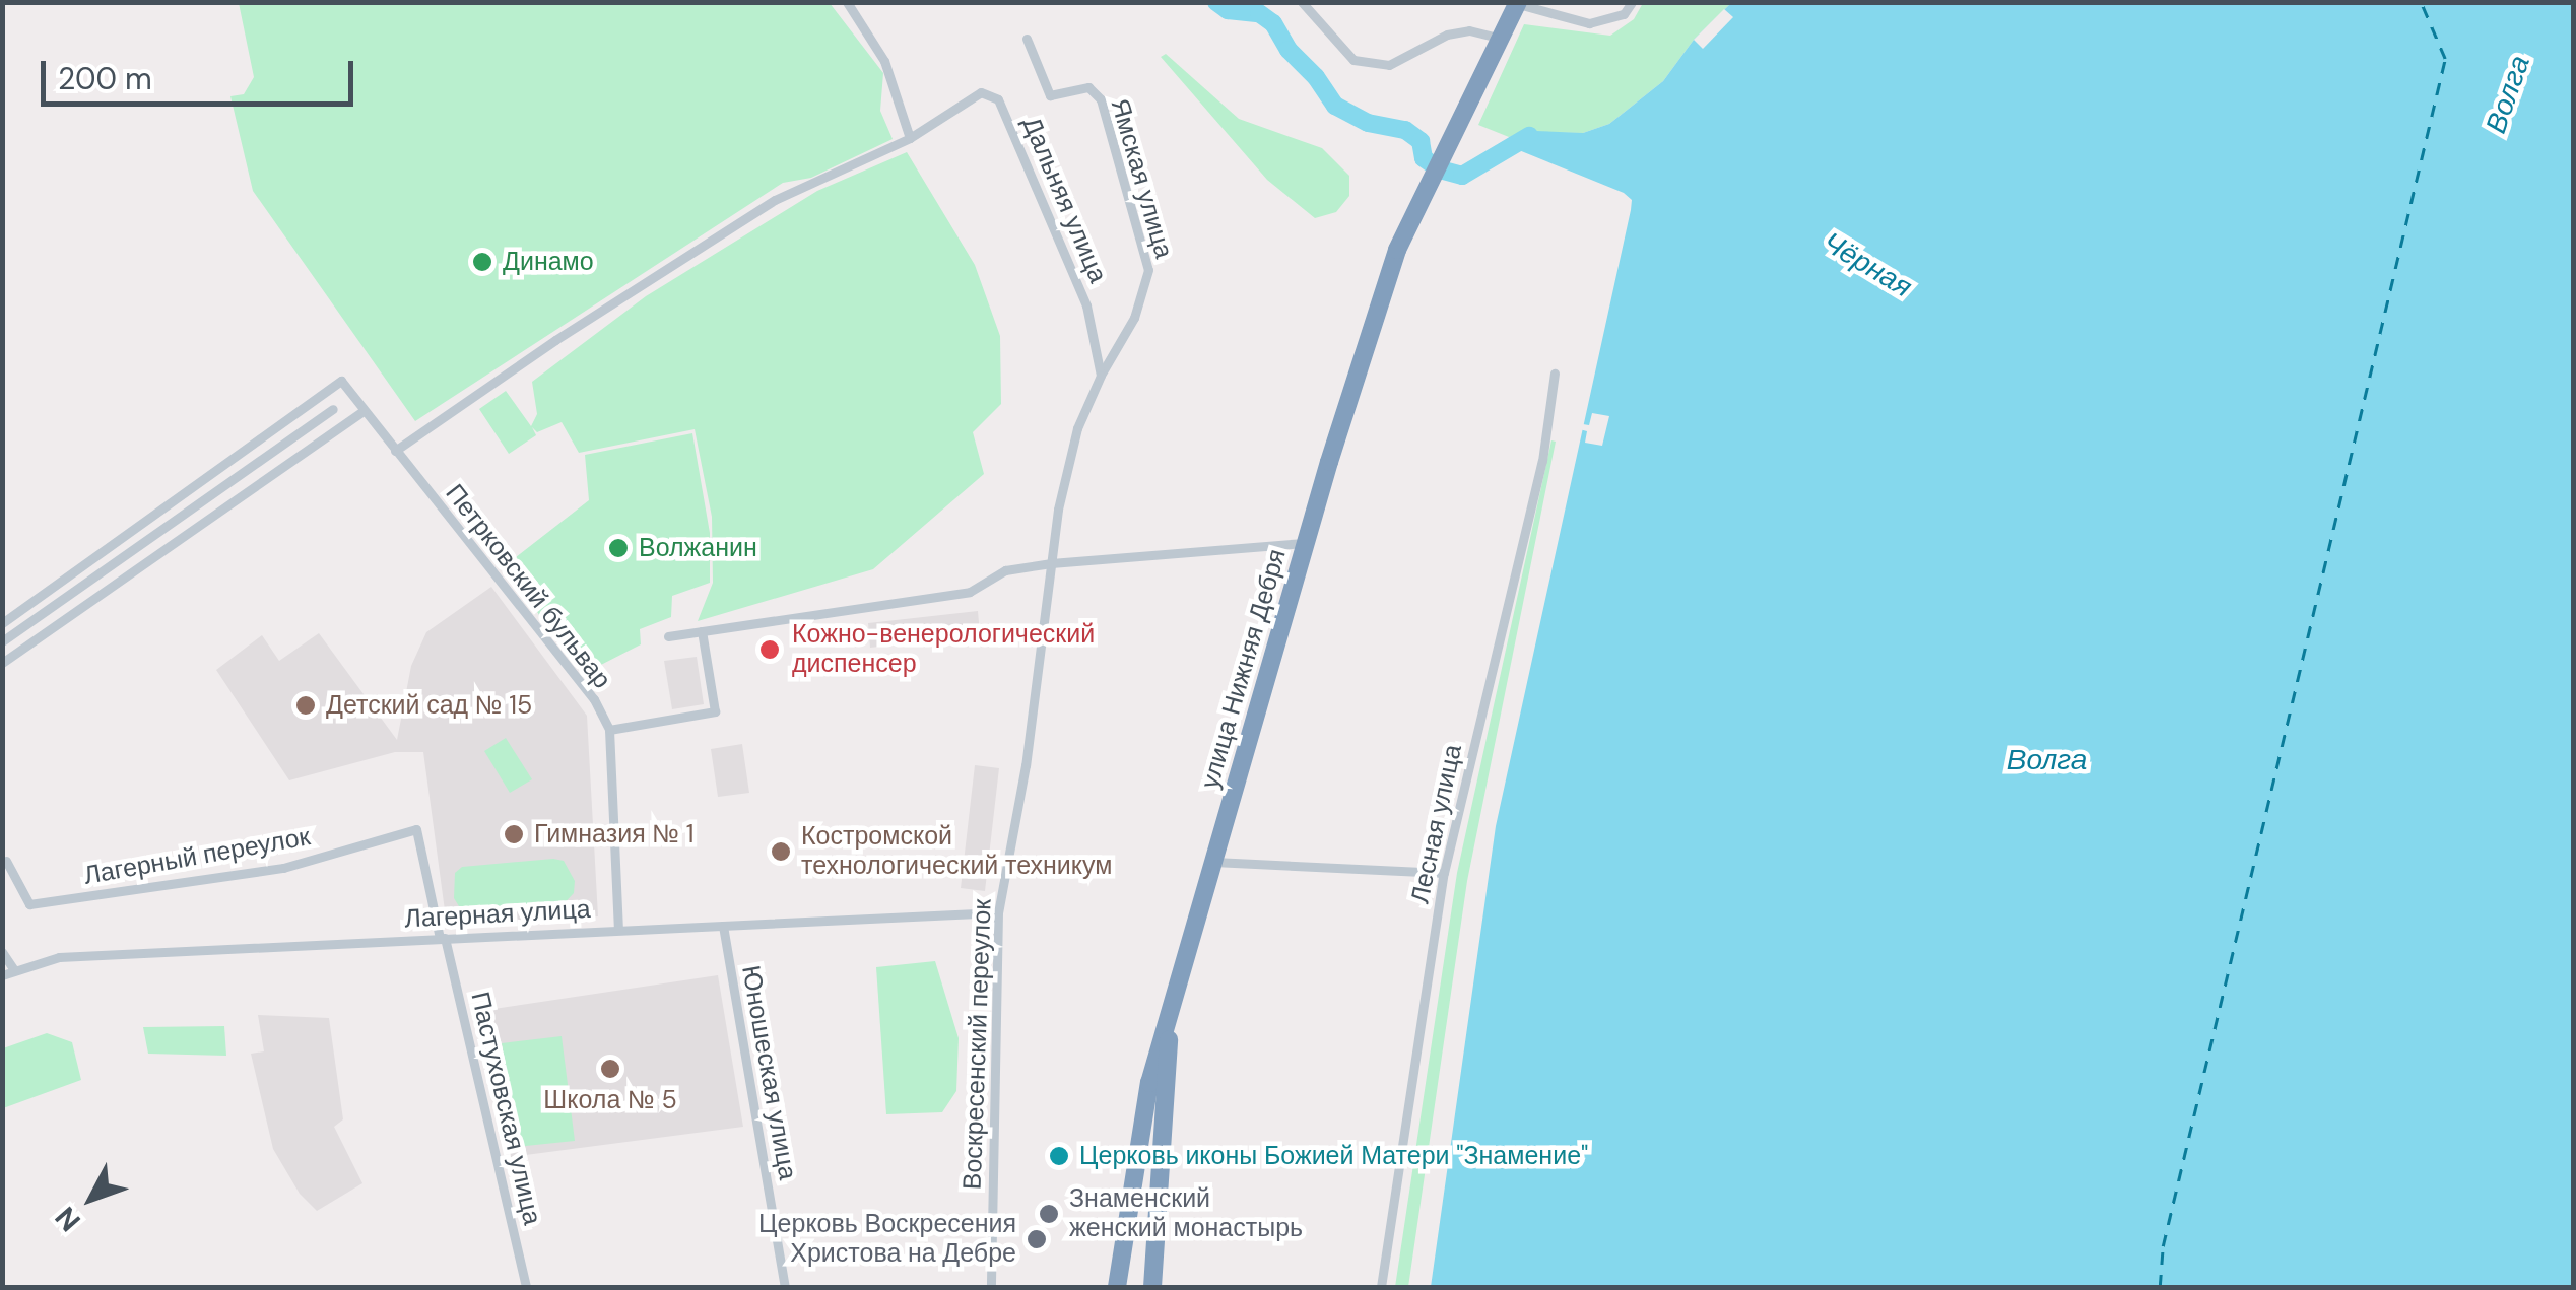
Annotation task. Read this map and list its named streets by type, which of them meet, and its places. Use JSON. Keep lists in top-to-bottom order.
{
  "streets": {
    "highway": ["улица Нижняя Дебря"],
    "street": [
      "Ямская улица",
      "Дальняя улица",
      "Петрковский бульвар",
      "Лесная улица",
      "Лагерный переулок",
      "Лагерная улица",
      "Воскресенский переулок",
      "Юношеская улица",
      "Пастуховская улица"
    ]
  },
  "crossings": [
    ["Ямская улица", "Дальняя улица"],
    ["Дальняя улица", "Петрковский бульвар"],
    ["Петрковский бульвар", "Лагерная улица"],
    ["Лагерный переулок", "Пастуховская улица"],
    ["Лагерная улица", "Воскресенский переулок"],
    ["Лагерная улица", "Юношеская улица"],
    ["Лагерная улица", "Пастуховская улица"]
  ],
  "water": ["Волга", "Чёрная"],
  "places": [
    "Динамо",
    "Волжанин",
    "Кожно-венерологический диспенсер",
    "Детский сад № 15",
    "Гимназия № 1",
    "Костромской технологический техникум",
    "Школа № 5",
    "Церковь иконы Божией Матери \"Знамение\"",
    "Знаменский женский монастырь",
    "Церковь Воскресения Христова на Дебре"
  ],
  "scale_bar": "200 m",
  "north": "bottom left"
}
